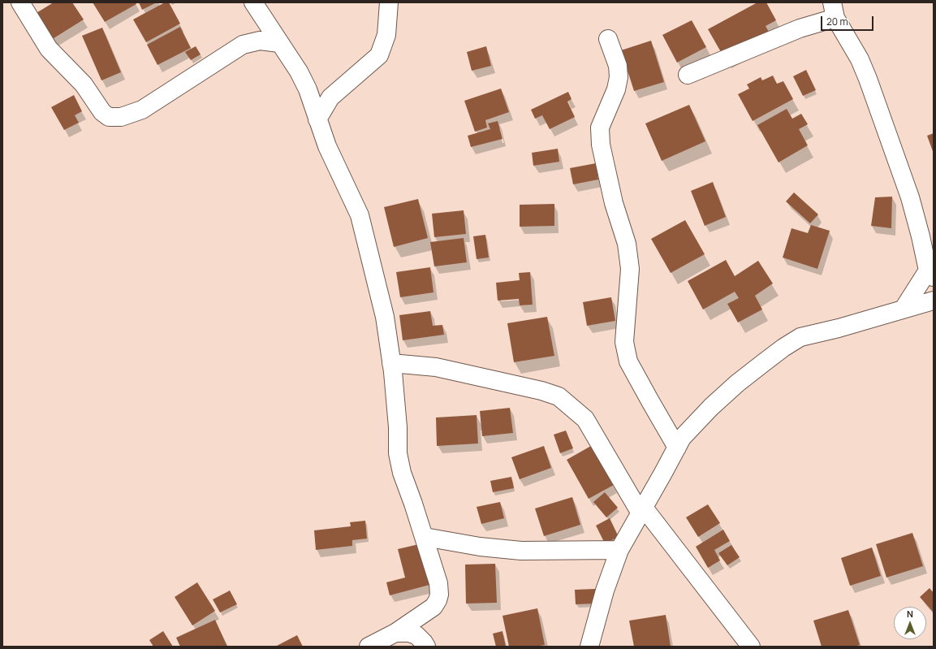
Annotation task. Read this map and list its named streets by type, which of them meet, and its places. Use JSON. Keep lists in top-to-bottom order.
{
  "scale_bar": "20 m",
  "north": "top"
}
